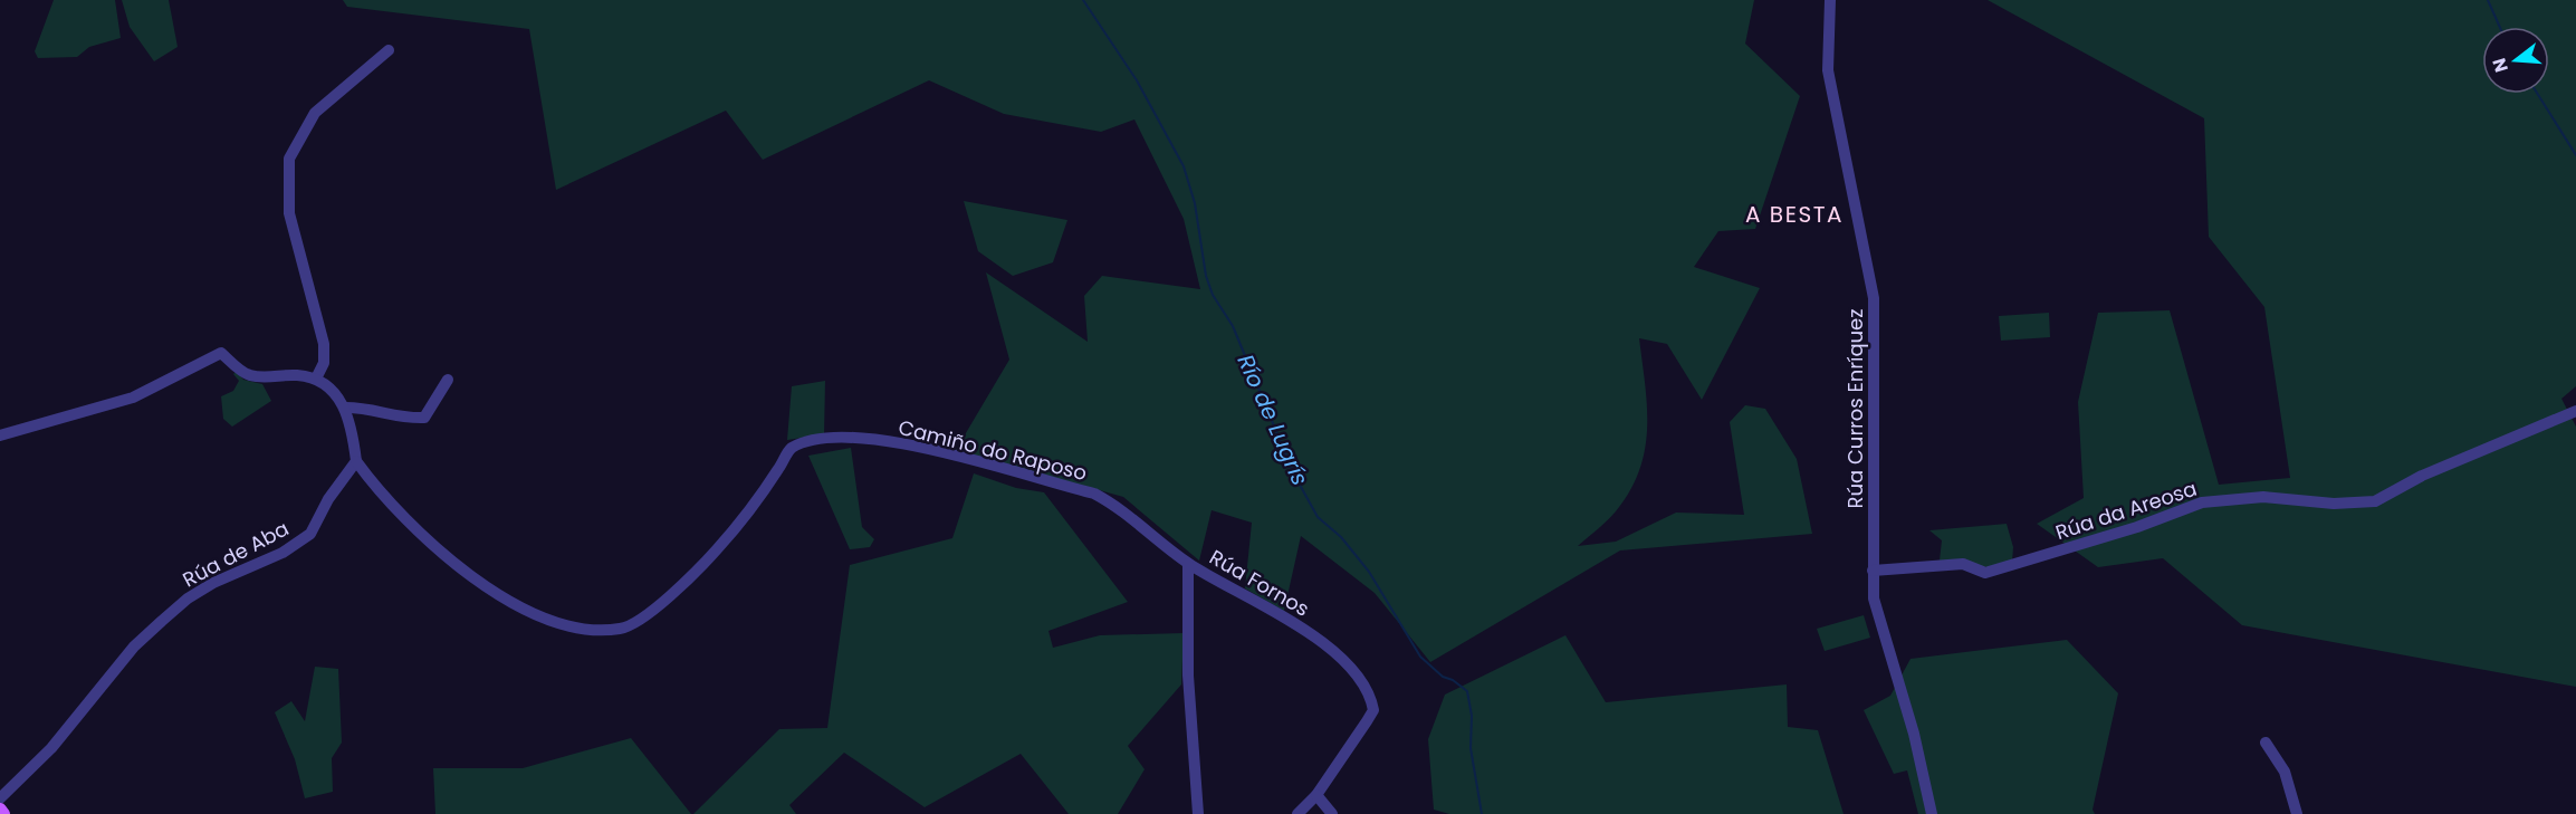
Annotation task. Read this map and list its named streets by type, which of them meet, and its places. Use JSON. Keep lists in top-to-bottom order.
{
  "streets": {
    "street": [
      "Rúa Curros Enríquez",
      "Camiño do Raposo",
      "Rúa da Areosa",
      "Rúa de Aba",
      "Rúa Fornos"
    ]
  },
  "crossings": [
    ["Rúa Curros Enríquez", "Rúa da Areosa"],
    ["Camiño do Raposo", "Rúa de Aba"],
    ["Camiño do Raposo", "Rúa Fornos"]
  ],
  "districts": ["A BESTA"],
  "water": ["Río de Lugrís"],
  "north": "left"
}
